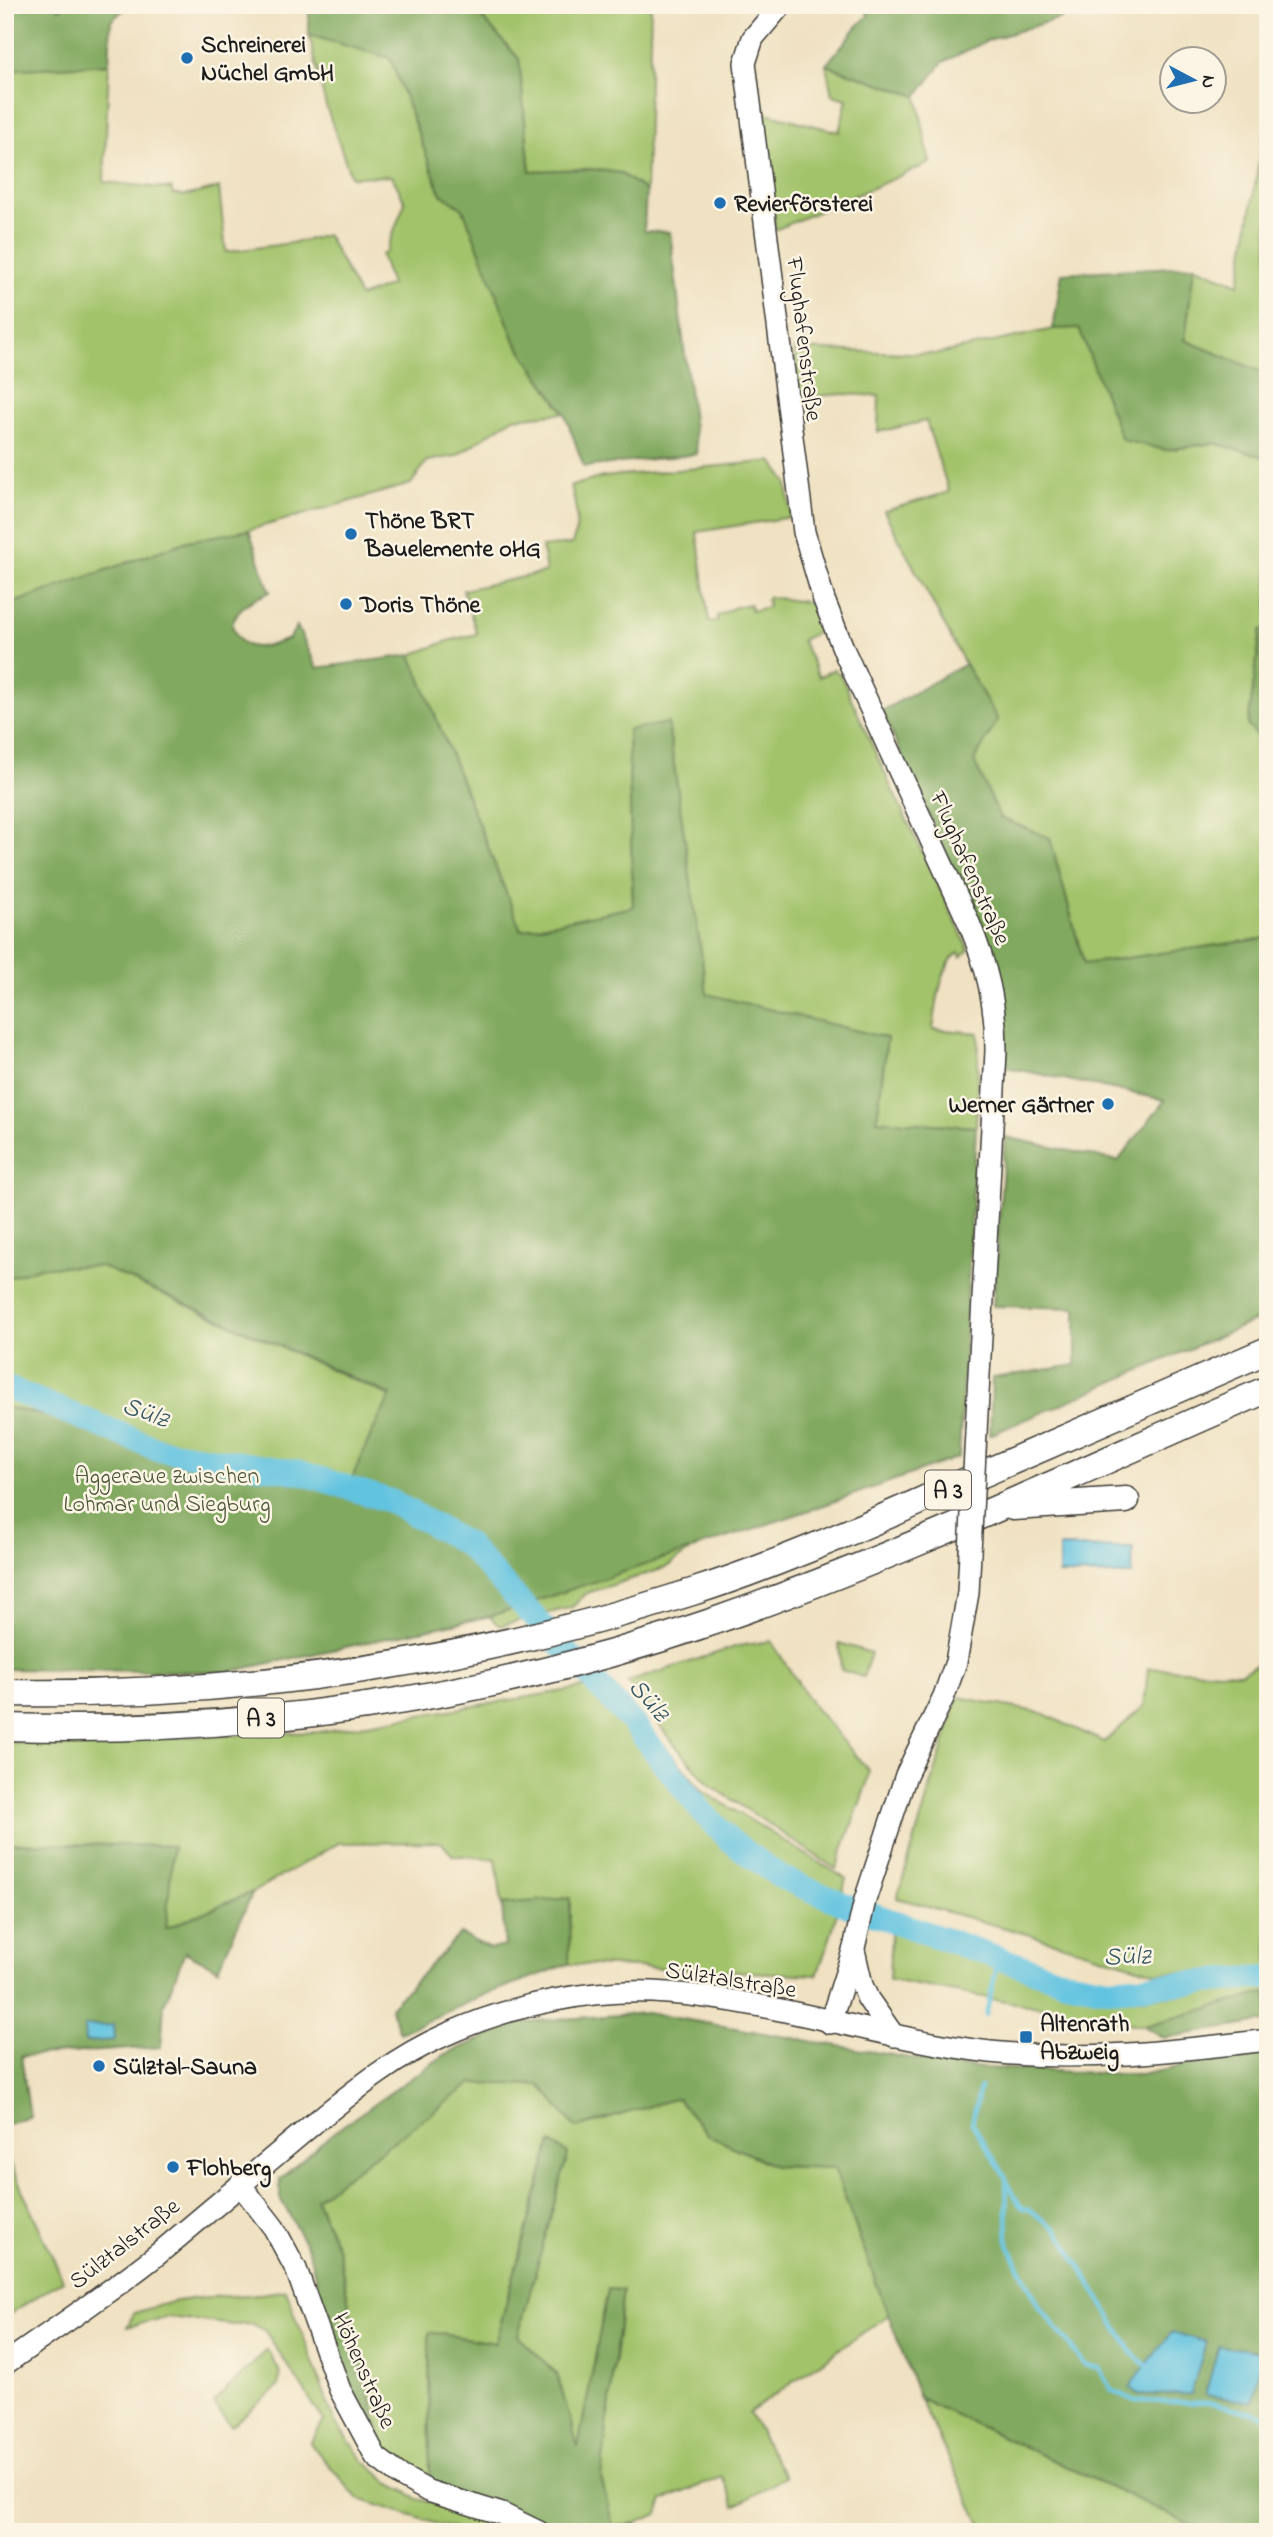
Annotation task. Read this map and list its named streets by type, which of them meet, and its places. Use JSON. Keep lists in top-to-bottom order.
{
  "streets": {
    "highway": ["A 3"],
    "main road": ["Flughafenstraße", "Sülztalstraße", "Höhenstraße"]
  },
  "crossings": [
    ["Sülztalstraße", "Höhenstraße"]
  ],
  "water": ["Sülz"],
  "parks": ["Aggeraue zwischen Lohmar und Siegburg"],
  "places": {
    "other": [
      "Schreinerei Nüchel GmbH",
      "Revierförsterei",
      "Thöne BRT Bauelemente oHG",
      "Doris Thöne",
      "Werner Gärtner",
      "Sülztal-Sauna",
      "Flohberg"
    ],
    "transit": ["Altenrath Abzweig"]
  },
  "north": "right"
}
